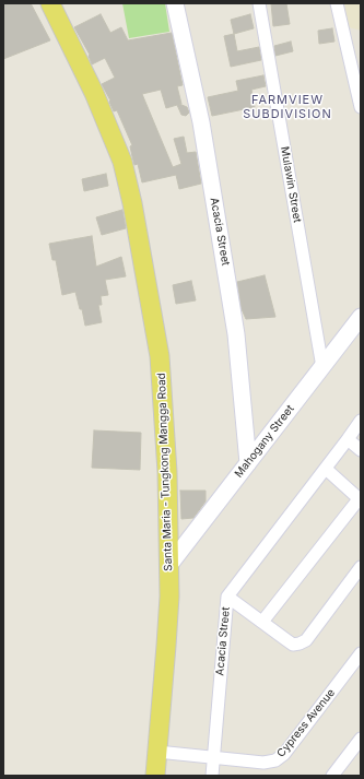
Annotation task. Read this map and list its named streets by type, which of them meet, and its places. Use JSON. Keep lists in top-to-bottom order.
{
  "streets": {
    "main road": ["Santa Maria - Tungkong Mangga Road"],
    "street": [
      "Mulawin Street",
      "Acacia Street",
      "Mahogany Street",
      "Cypress Avenue"
    ]
  },
  "crossings": [
    ["Mulawin Street", "Mahogany Street"],
    ["Acacia Street", "Mahogany Street"],
    ["Acacia Street", "Cypress Avenue"],
    ["Mahogany Street", "Santa Maria - Tungkong Mangga Road"],
    ["Santa Maria - Tungkong Mangga Road", "Cypress Avenue"]
  ],
  "districts": ["FARMVIEW SUBDIVISION"]
}
